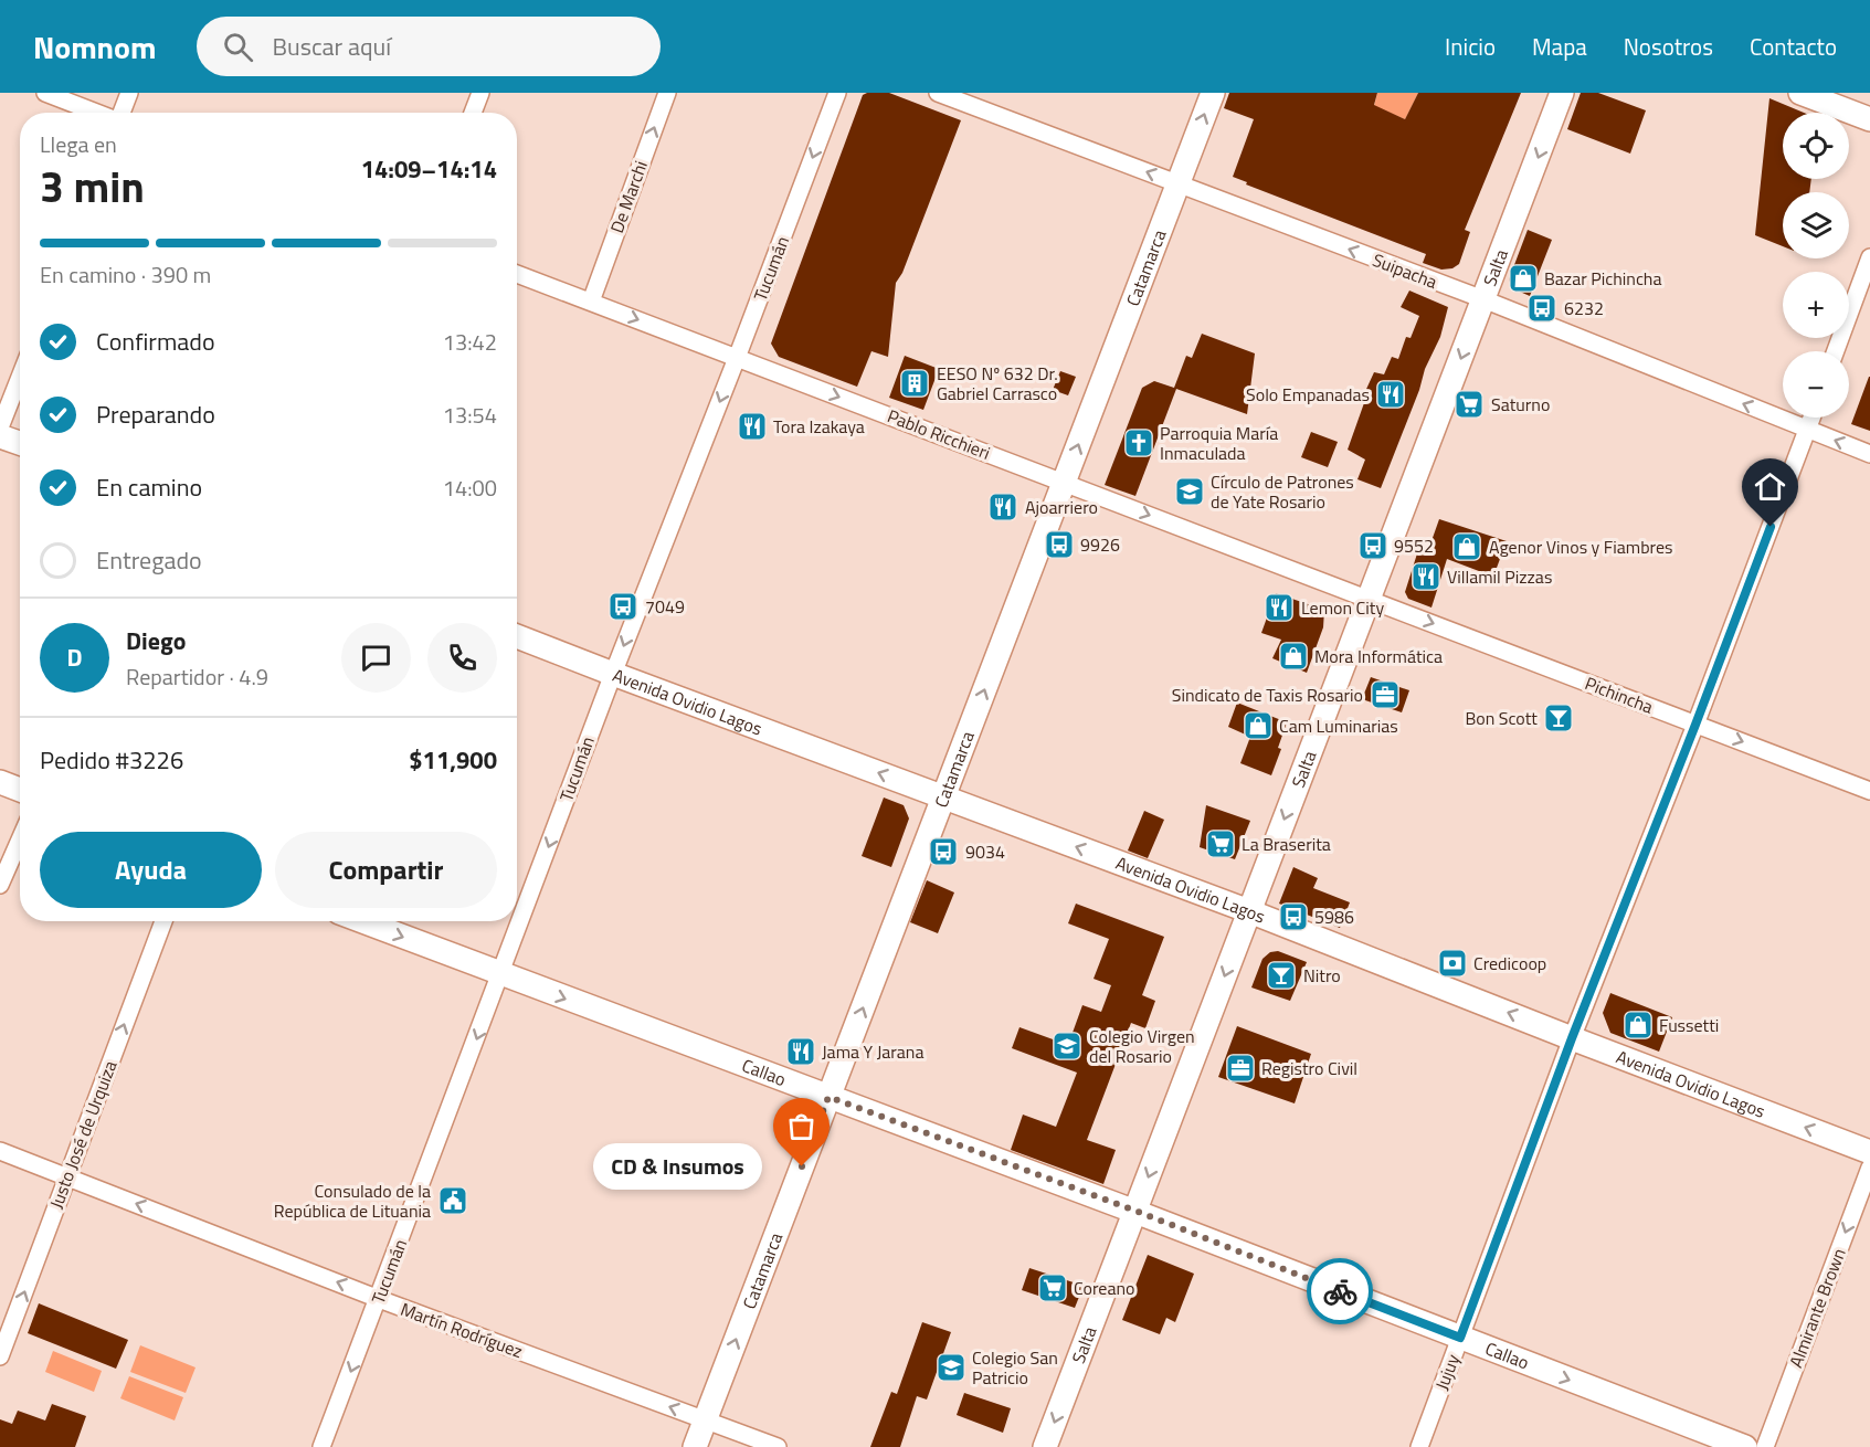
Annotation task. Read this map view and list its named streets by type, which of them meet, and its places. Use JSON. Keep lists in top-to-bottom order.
{
  "streets": {
    "main road": [
      "Catamarca",
      "Salta",
      "Avenida Ovidio Lagos",
      "Callao"
    ],
    "street": [
      "De Marchi",
      "Tucumán",
      "Suipacha",
      "Pablo Ricchieri",
      "Pichincha",
      "Justo José de Urquiza",
      "Almirante Brown",
      "Martín Rodríguez",
      "Jujuy"
    ]
  },
  "crossings": [
    ["De Marchi", "Pablo Ricchieri"],
    ["Tucumán", "Pablo Ricchieri"],
    ["Tucumán", "Avenida Ovidio Lagos"],
    ["Tucumán", "Callao"],
    ["Tucumán", "Martín Rodríguez"],
    ["Catamarca", "Suipacha"],
    ["Catamarca", "Pablo Ricchieri"],
    ["Catamarca", "Avenida Ovidio Lagos"],
    ["Catamarca", "Callao"],
    ["Catamarca", "Martín Rodríguez"],
    ["Salta", "Suipacha"],
    ["Salta", "Pablo Ricchieri"],
    ["Salta", "Pichincha"],
    ["Salta", "Avenida Ovidio Lagos"],
    ["Salta", "Callao"],
    ["Suipacha", "Jujuy"],
    ["Pablo Ricchieri", "Pichincha"],
    ["Pichincha", "Jujuy"],
    ["Avenida Ovidio Lagos", "Jujuy"],
    ["Callao", "Jujuy"],
    ["Justo José de Urquiza", "Martín Rodríguez"]
  ],
  "one_way": [
    "De Marchi",
    "Tucumán",
    "Catamarca",
    "Salta",
    "Suipacha",
    "Pablo Ricchieri",
    "Pichincha",
    "Avenida Ovidio Lagos",
    "Callao",
    "Justo José de Urquiza",
    "Almirante Brown",
    "Martín Rodríguez"
  ],
  "places": {
    "shop": [
      "Bazar Pichincha",
      "Agenor Vinos y Fiambres",
      "Mora Informática",
      "Cam Luminarias",
      "Fussetti"
    ],
    "bus stop": [
      "6232",
      "9926",
      "9552",
      "7049",
      "9034",
      "5986"
    ],
    "building": ["EESO Nº 632 Dr. Gabriel Carrasco"],
    "restaurant": [
      "Solo Empanadas",
      "Tora Izakaya",
      "Ajoarriero",
      "Villamil Pizzas",
      "Lemon City",
      "Jama Y Jarana"
    ],
    "supermarket": ["Saturno", "La Braserita", "Coreano"],
    "church": ["Parroquia María Inmaculada"],
    "school or university": ["Círculo de Patrones de Yate Rosario", "Colegio Virgen del Rosario", "Colegio San Patricio"],
    "office": ["Sindicato de Taxis Rosario", "Registro Civil"],
    "bar": ["Bon Scott", "Nitro"],
    "bank": ["Credicoop"],
    "other": ["CD & Insumos"],
    "public building": ["Consulado de la República de Lituania"]
  },
  "page": {
    "header": "Nomnom",
    "search": "Buscar aquí",
    "nav": [
      "Inicio",
      "Mapa",
      "Nosotros",
      "Contacto"
    ],
    "map_buttons": ["+", "−"],
    "heading": ["3 min", "Llega en", "14:09–14:14"],
    "panel": [
      "Diego",
      "Repartidor · 4.9",
      "Pedido #3226",
      "$11,900"
    ],
    "bar": "En camino · 390 m",
    "list": [
      ["Confirmado", "13:42"],
      ["Preparando", "13:54"],
      ["En camino", "14:00"],
      "Entregado"
    ],
    "round": "D",
    "buttons": ["Ayuda", "Compartir"],
    "bubble": "CD & Insumos"
  }
}
